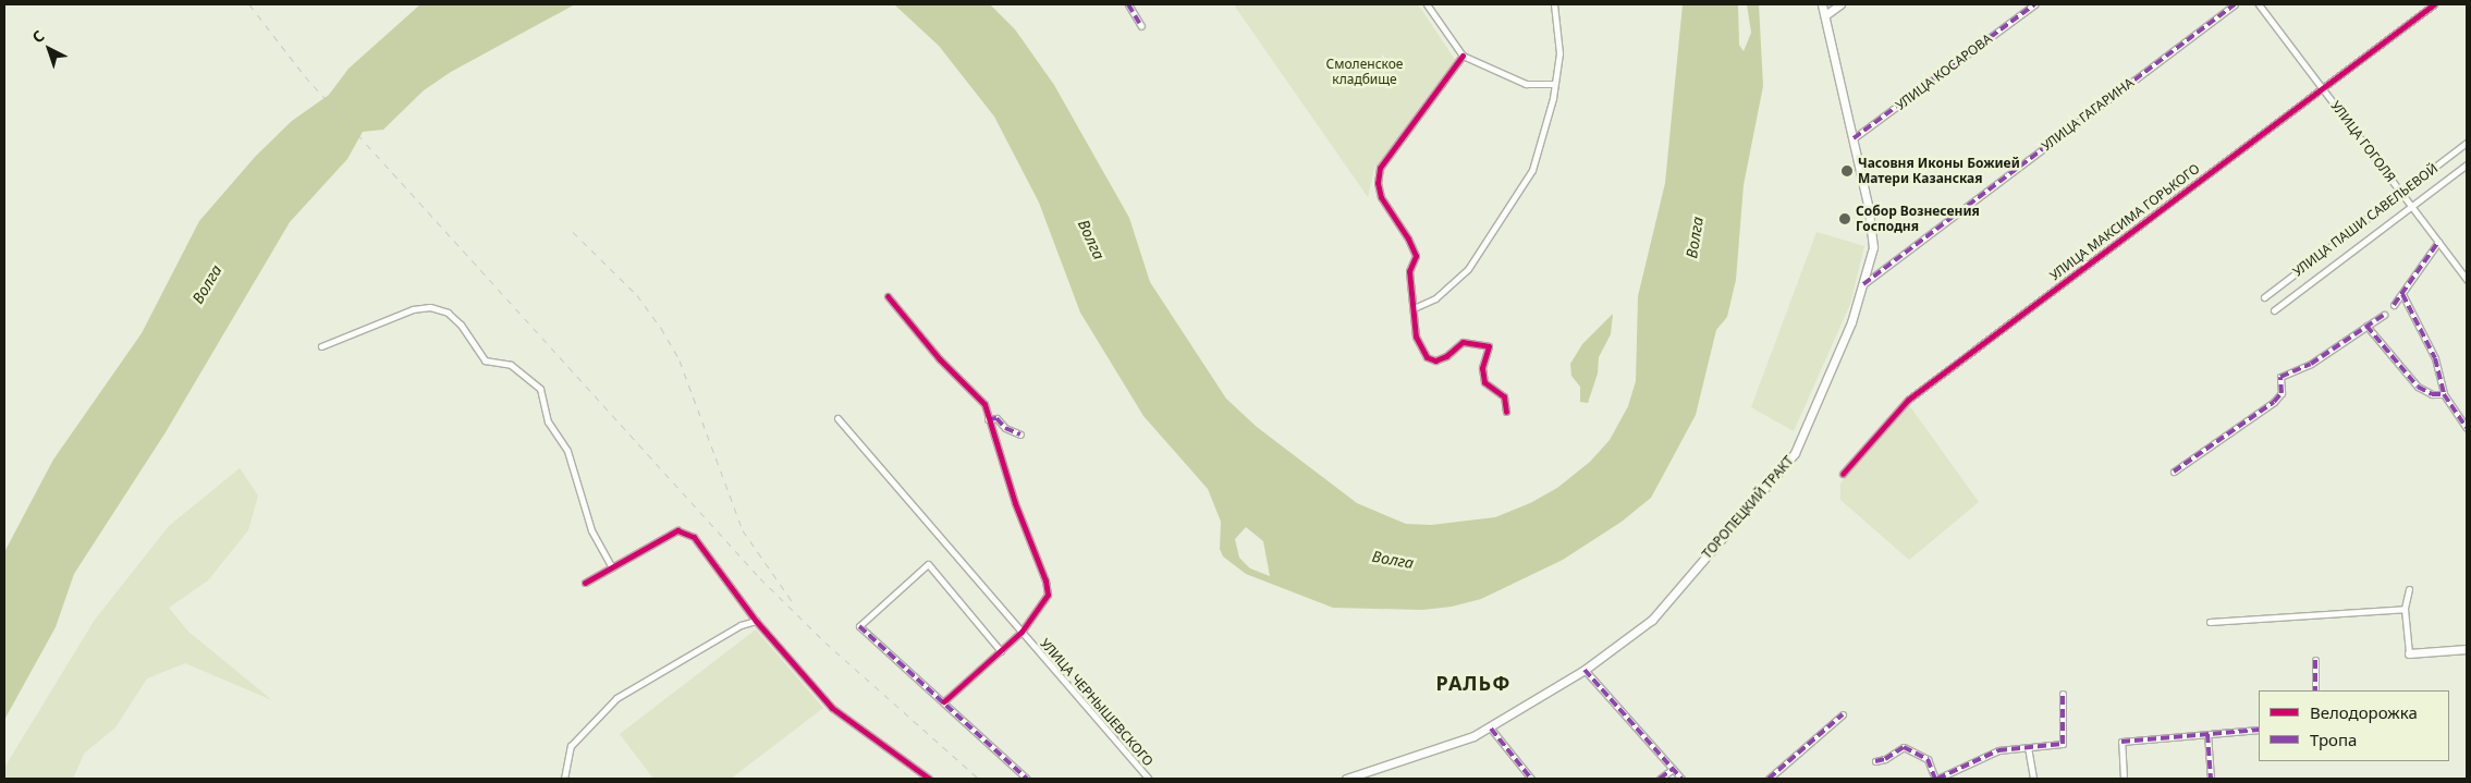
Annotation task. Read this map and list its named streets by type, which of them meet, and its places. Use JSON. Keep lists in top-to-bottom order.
{
  "streets": {
    "main road": ["ТОРОПЕЦКИЙ ТРАКТ"],
    "street": [
      "УЛИЦА КОСАРОВА",
      "УЛИЦА ГАГАРИНА",
      "УЛИЦА ГОГОЛЯ",
      "УЛИЦА ПАШИ САВЕЛЬЕВОЙ",
      "УЛИЦА МАКСИМА ГОРЬКОГО",
      "УЛИЦА ЧЕРНЫШЕВСКОГО"
    ]
  },
  "crossings": [
    ["УЛИЦА КОСАРОВА", "ТОРОПЕЦКИЙ ТРАКТ"],
    ["УЛИЦА ГАГАРИНА", "ТОРОПЕЦКИЙ ТРАКТ"],
    ["УЛИЦА ГОГОЛЯ", "УЛИЦА ПАШИ САВЕЛЬЕВОЙ"],
    ["УЛИЦА ГОГОЛЯ", "УЛИЦА МАКСИМА ГОРЬКОГО"]
  ],
  "districts": ["РАЛЬФ"],
  "water": ["Волга"],
  "parks": ["Смоленское кладбище"],
  "places": ["Часовня Иконы Божией Матери Казанская", "Собор Вознесения Господня"],
  "legend": ["Велодорожка", "Тропа"],
  "north": "top left"
}
